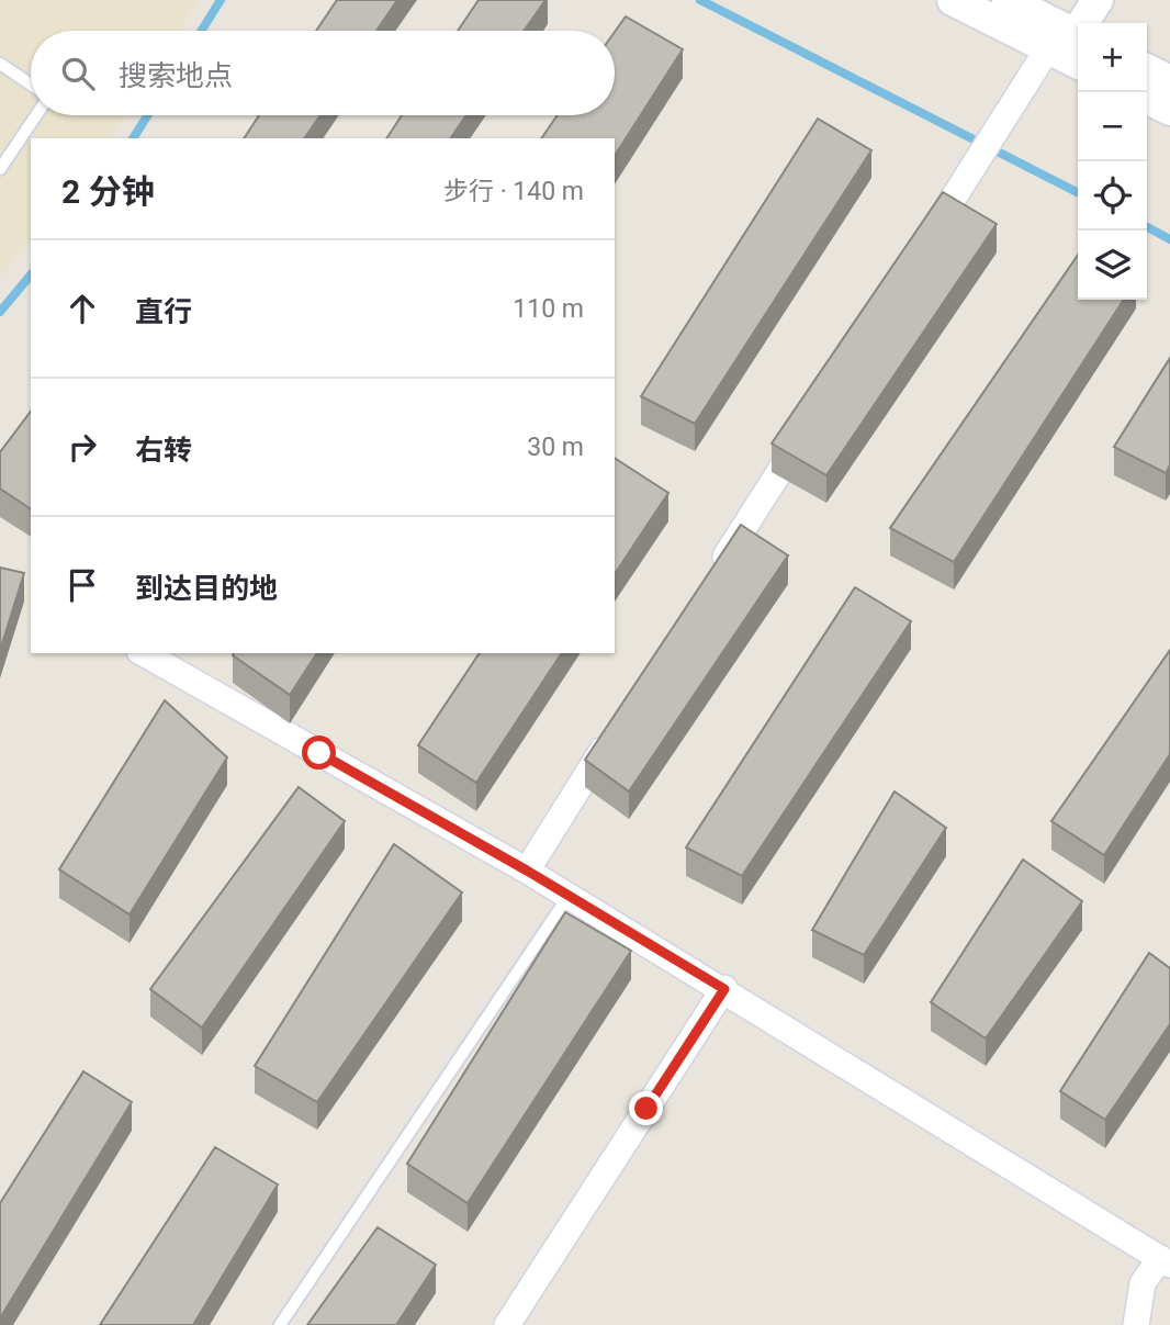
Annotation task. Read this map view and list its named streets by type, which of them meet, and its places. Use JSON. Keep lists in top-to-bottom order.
{
  "page": {
    "map_buttons": ["+", "−"],
    "search": "搜索地点",
    "heading": ["2 分钟", "步行 · 140 m"],
    "list": [
      ["直行", "110 m"],
      ["右转", "30 m"],
      "到达目的地"
    ]
  }
}
